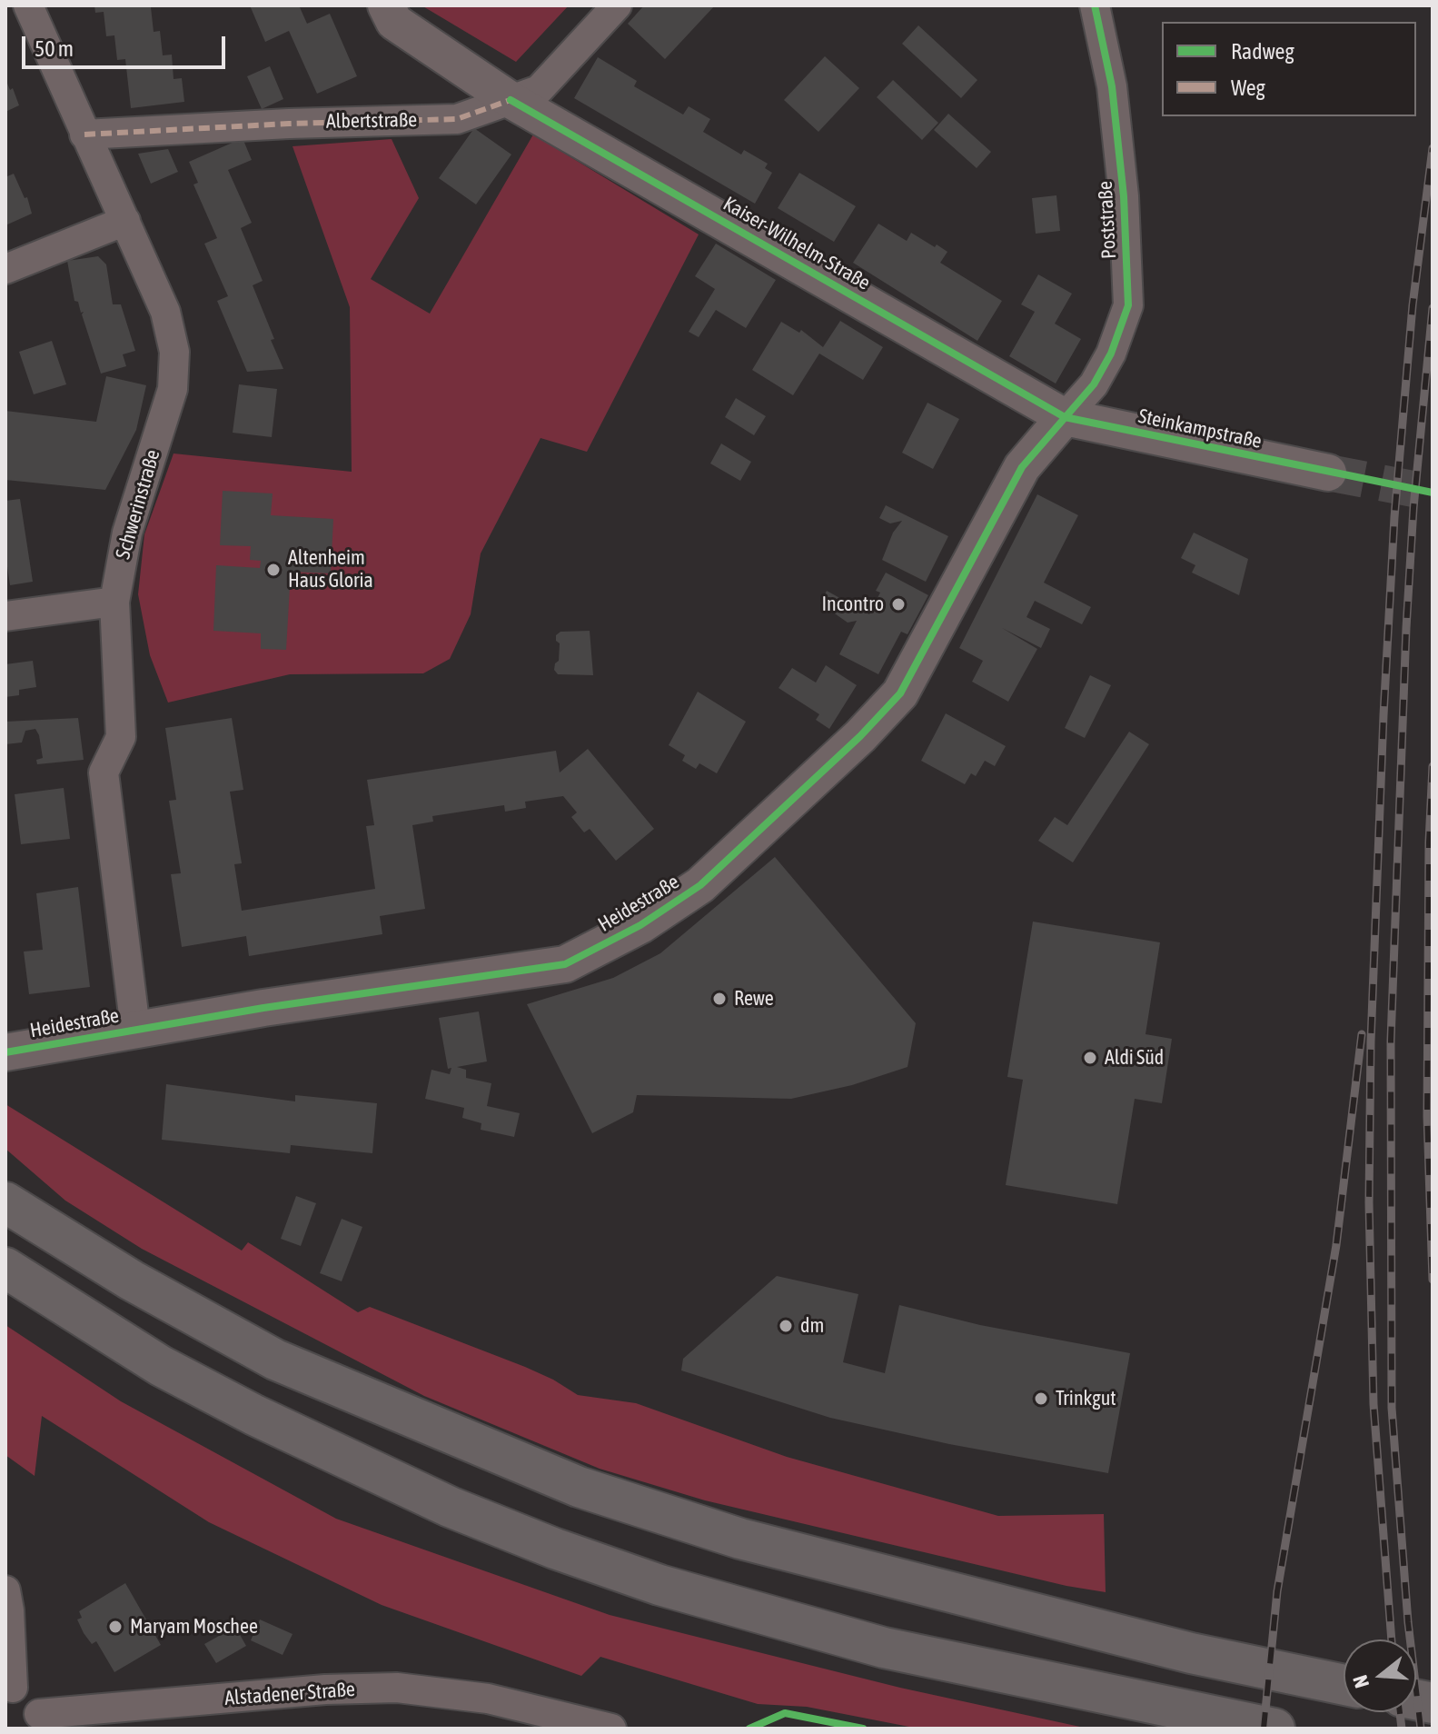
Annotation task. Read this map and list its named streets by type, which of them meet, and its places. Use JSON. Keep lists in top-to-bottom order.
{
  "streets": {
    "street": [
      "Albertstraße",
      "Poststraße",
      "Kaiser-Wilhelm-Straße",
      "Steinkampstraße",
      "Schwerinstraße",
      "Heidestraße",
      "Alstadener Straße"
    ]
  },
  "crossings": [
    ["Albertstraße", "Kaiser-Wilhelm-Straße"],
    ["Albertstraße", "Schwerinstraße"],
    ["Poststraße", "Kaiser-Wilhelm-Straße"],
    ["Poststraße", "Steinkampstraße"],
    ["Poststraße", "Heidestraße"],
    ["Kaiser-Wilhelm-Straße", "Steinkampstraße"],
    ["Kaiser-Wilhelm-Straße", "Heidestraße"],
    ["Steinkampstraße", "Heidestraße"],
    ["Schwerinstraße", "Heidestraße"]
  ],
  "places": [
    "Altenheim Haus Gloria",
    "Incontro",
    "Rewe",
    "Aldi Süd",
    "dm",
    "Trinkgut",
    "Maryam Moschee"
  ],
  "legend": ["Radweg", "Weg"],
  "scale_bar": "50 m",
  "north": "left"
}
